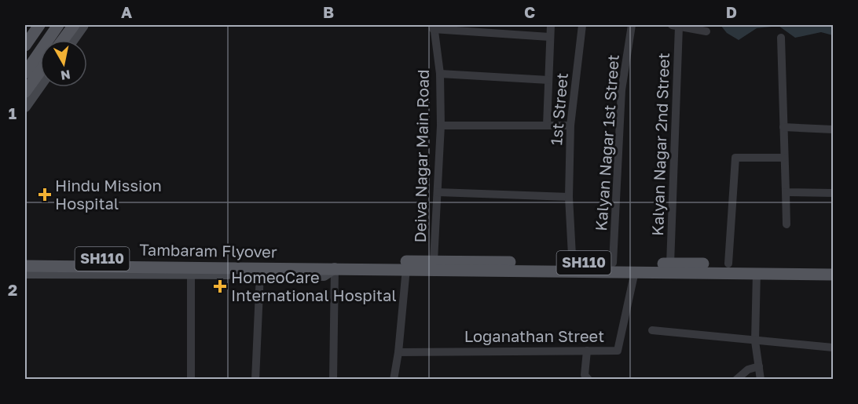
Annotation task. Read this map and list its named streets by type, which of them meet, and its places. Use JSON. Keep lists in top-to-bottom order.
{
  "streets": {
    "main road": ["Tambaram Flyover", "SH110"],
    "street": [
      "1st Street",
      "Kalyan Nagar 1st Street",
      "Kalyan Nagar 2nd Street",
      "Deiva Nagar Main Road",
      "Loganathan Street"
    ]
  },
  "crossings": [
    ["1st Street", "SH110"],
    ["Kalyan Nagar 1st Street", "SH110"],
    ["Kalyan Nagar 2nd Street", "SH110"],
    ["Deiva Nagar Main Road", "SH110"],
    ["Tambaram Flyover", "SH110"],
    ["SH110", "Loganathan Street"]
  ],
  "places": {
    "health": ["Hindu Mission Hospital", "HomeoCare International Hospital"]
  },
  "north": "bottom",
  "grid": {
    "columns": [
      "A",
      "B",
      "C",
      "D"
    ],
    "rows": ["1", "2"]
  }
}
